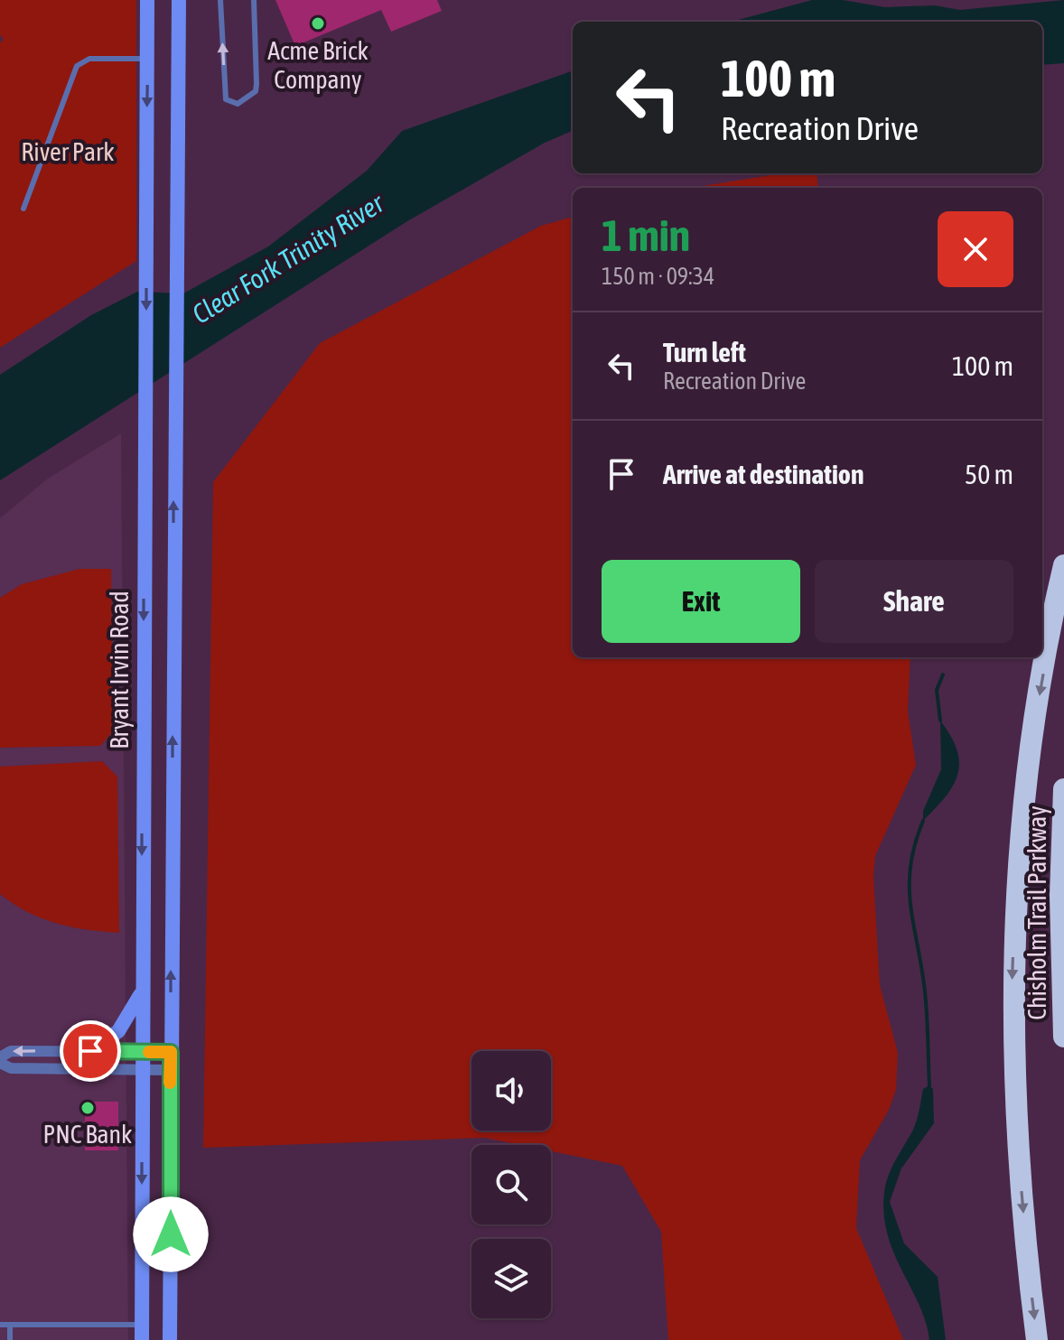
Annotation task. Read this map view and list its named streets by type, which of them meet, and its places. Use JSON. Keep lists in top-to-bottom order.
{
  "streets": {
    "highway": ["Chisholm Trail Parkway"],
    "main road": ["Bryant Irvin Road"]
  },
  "water": ["Clear Fork Trinity River"],
  "parks": ["River Park"],
  "places": ["Acme Brick Company", "PNC Bank"],
  "page": {
    "turn": ["100 m", "Recreation Drive"],
    "heading": ["1 min", "150 m · 09:34"],
    "list": [
      {
        "name": "Turn left",
        "note": "Recreation Drive",
        "value": "100 m"
      },
      {
        "name": "Arrive at destination",
        "value": "50 m"
      }
    ],
    "buttons": ["Exit", "Share"]
  }
}
